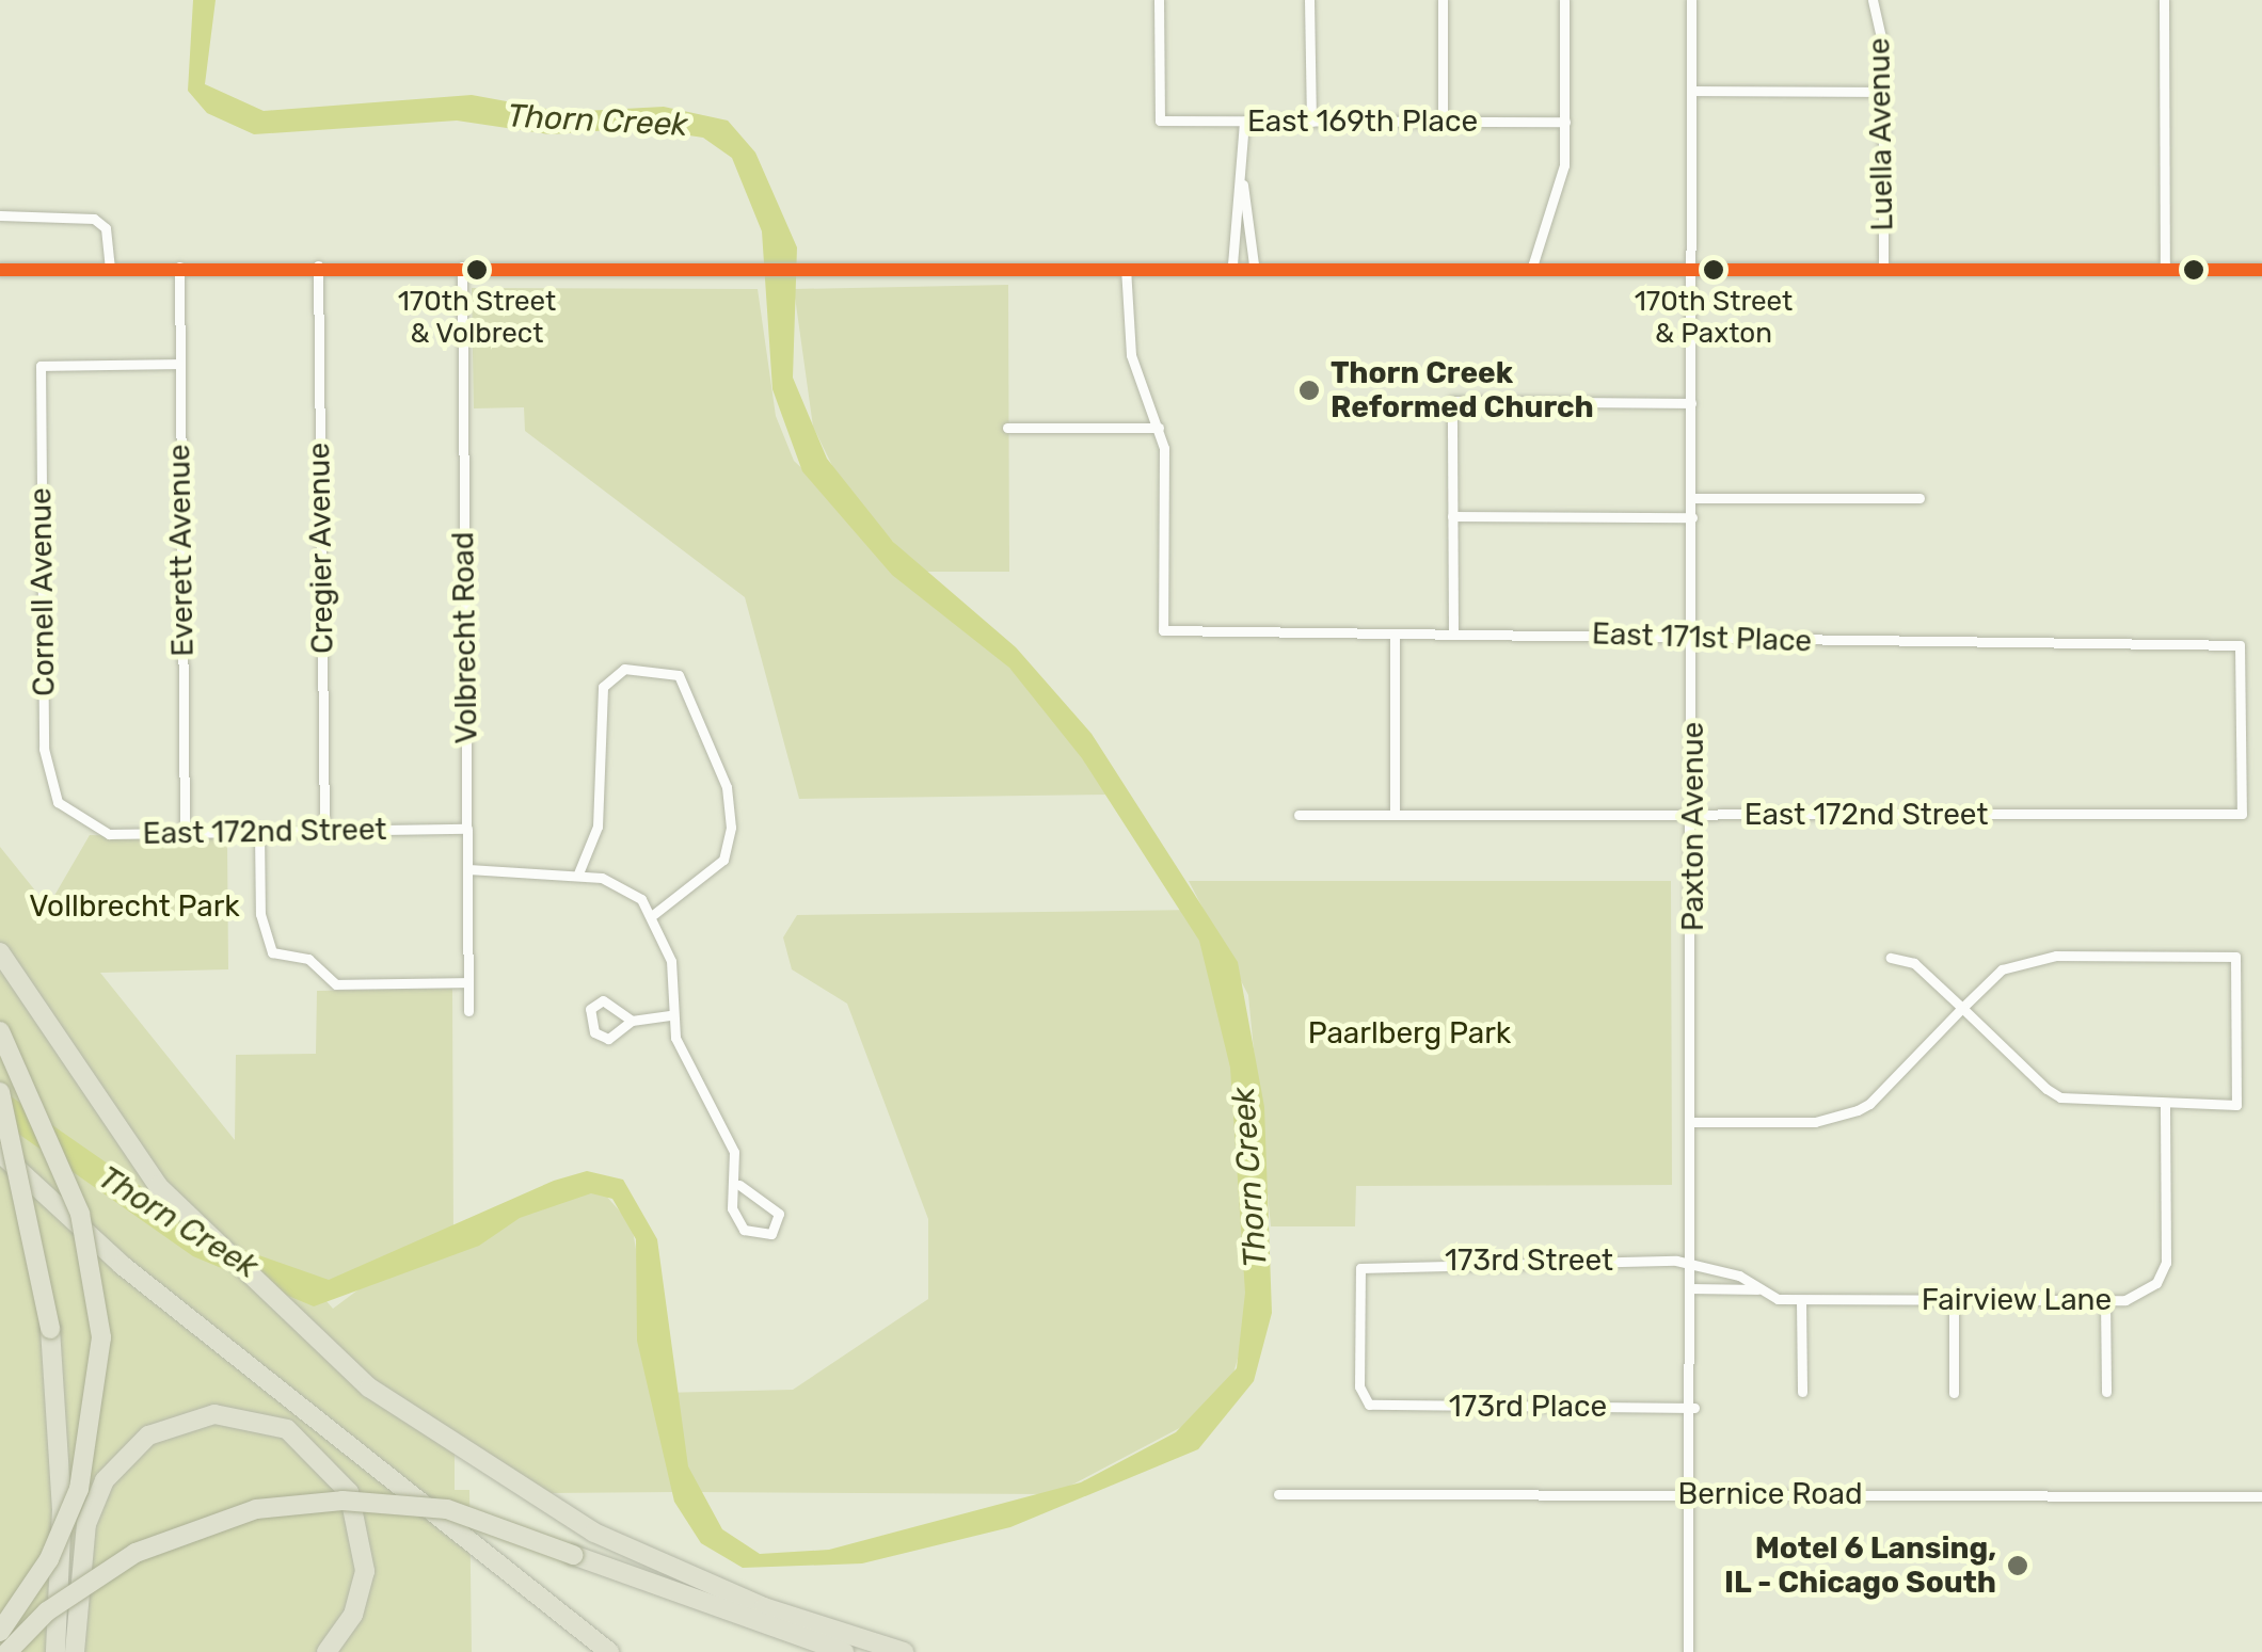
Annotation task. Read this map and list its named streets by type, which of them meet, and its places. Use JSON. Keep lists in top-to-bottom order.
{
  "streets": {
    "street": [
      "East 169th Place",
      "Luella Avenue",
      "Cregier Avenue",
      "Everett Avenue",
      "Cornell Avenue",
      "Volbrecht Road",
      "East 171st Place",
      "East 172nd Street",
      "Paxton Avenue",
      "173rd Street",
      "Fairview Lane",
      "173rd Place",
      "Bernice Road"
    ]
  },
  "crossings": [
    ["Cregier Avenue", "East 172nd Street"],
    ["Everett Avenue", "Cornell Avenue"],
    ["Everett Avenue", "East 172nd Street"],
    ["Cornell Avenue", "East 172nd Street"],
    ["Volbrecht Road", "East 172nd Street"],
    ["East 171st Place", "East 172nd Street"],
    ["East 171st Place", "Paxton Avenue"],
    ["East 172nd Street", "Paxton Avenue"],
    ["Paxton Avenue", "173rd Street"],
    ["Paxton Avenue", "Fairview Lane"],
    ["Paxton Avenue", "173rd Place"],
    ["Paxton Avenue", "Bernice Road"],
    ["173rd Street", "Fairview Lane"],
    ["173rd Street", "173rd Place"]
  ],
  "water": ["Thorn Creek"],
  "parks": ["Vollbrecht Park", "Paarlberg Park"],
  "places": [
    "170th Street & Volbrect",
    "170th Street & Paxton",
    "Thorn Creek Reformed Church",
    "Motel 6 Lansing, IL - Chicago South"
  ]
}
